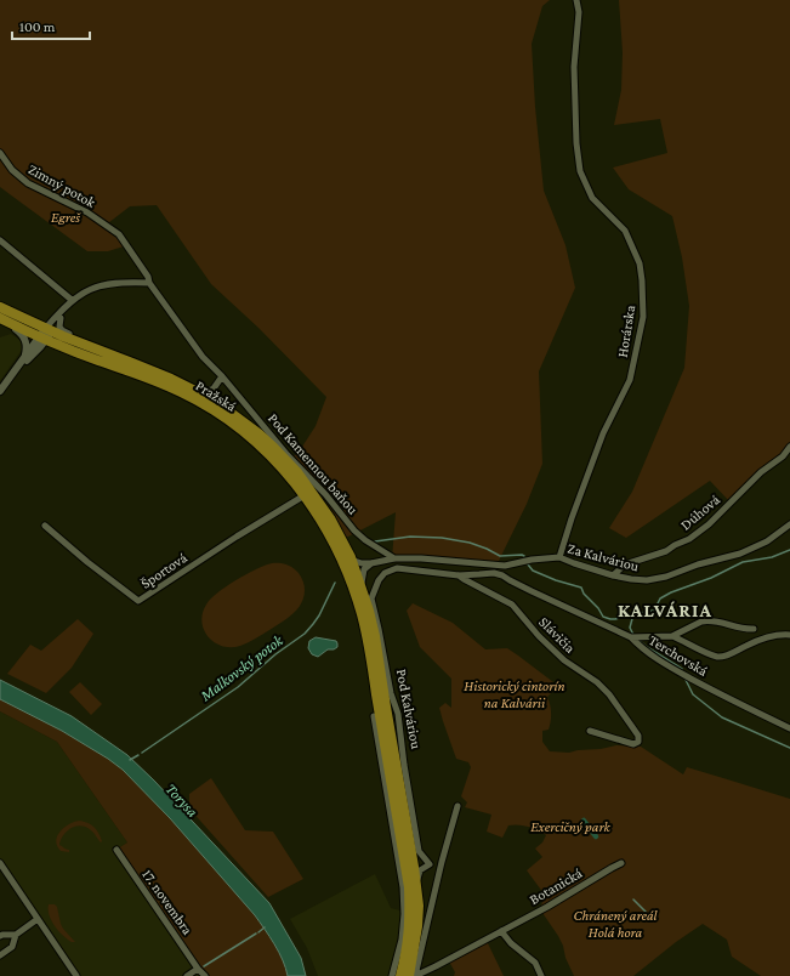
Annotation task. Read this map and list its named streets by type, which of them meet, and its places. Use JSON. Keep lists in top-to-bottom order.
{
  "streets": {
    "main road": ["Pražská", "Pod Kalváriou"],
    "street": [
      "Zimný potok",
      "Horárska",
      "Pod Kamennou baňou",
      "Dúhová",
      "Za Kalváriou",
      "Športová",
      "Slávičia",
      "Terchovská",
      "Botanická",
      "17. novembra"
    ]
  },
  "crossings": [
    ["Zimný potok", "Pod Kamennou baňou"],
    ["Horárska", "Za Kalváriou"],
    ["Pražská", "Za Kalváriou"],
    ["Pražská", "Športová"],
    ["Pražská", "Pod Kalváriou"],
    ["Pod Kamennou baňou", "Za Kalváriou"],
    ["Dúhová", "Za Kalváriou"],
    ["Za Kalváriou", "Pod Kalváriou"],
    ["Slávičia", "Terchovská"],
    ["Slávičia", "Pod Kalváriou"]
  ],
  "districts": ["KALVÁRIA"],
  "water": ["Malkovský potok", "Torysa"],
  "parks": [
    "Egreš",
    "Historický cintorín na Kalvárii",
    "Exercičný park",
    "Chránený areál Holá hora"
  ],
  "scale_bar": "100 m"
}
